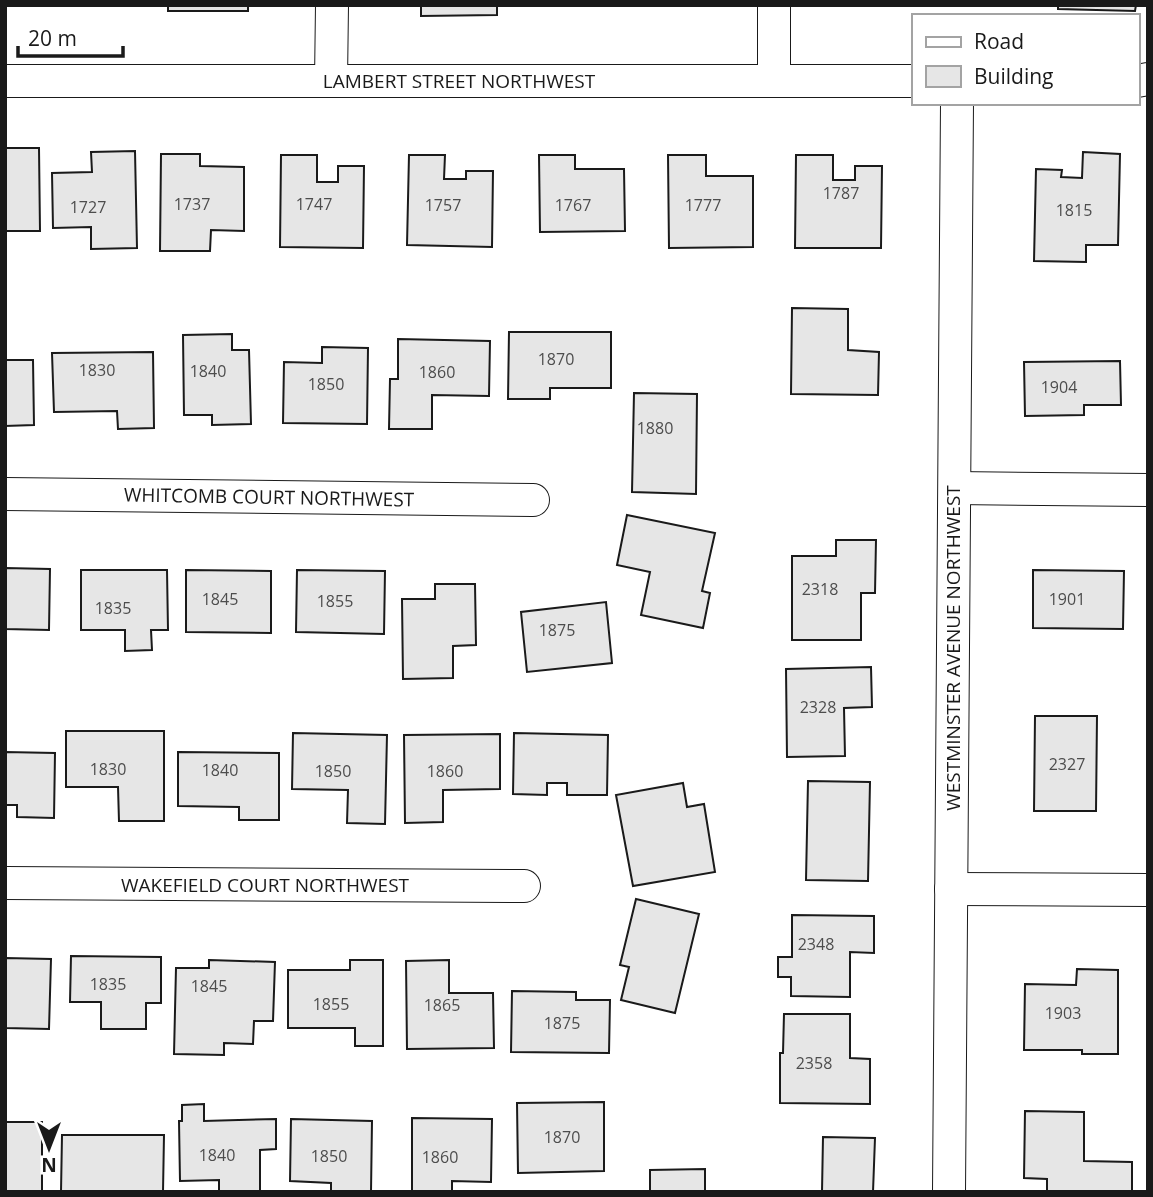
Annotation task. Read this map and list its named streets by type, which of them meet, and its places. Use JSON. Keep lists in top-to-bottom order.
{
  "streets": {
    "street": [
      "LAMBERT STREET NORTHWEST",
      "WHITCOMB COURT NORTHWEST",
      "WESTMINSTER AVENUE NORTHWEST",
      "WAKEFIELD COURT NORTHWEST"
    ]
  },
  "house_numbers": [
    "1787",
    "1737",
    "1747",
    "1757",
    "1767",
    "1777",
    "1727",
    "1815",
    "1870",
    "1830",
    "1840",
    "1860",
    "1850",
    "1904",
    "1880",
    "2318",
    "1845",
    "1901",
    "1855",
    "1835",
    "1875",
    "2328",
    "2327",
    "1830",
    "1840",
    "1850",
    "1860",
    "2348",
    "1835",
    "1845",
    "1855",
    "1865",
    "1903",
    "1875",
    "2358",
    "1870",
    "1840",
    "1850",
    "1860"
  ],
  "legend": ["Road", "Building"],
  "scale_bar": "20 m",
  "north": "bottom"
}
